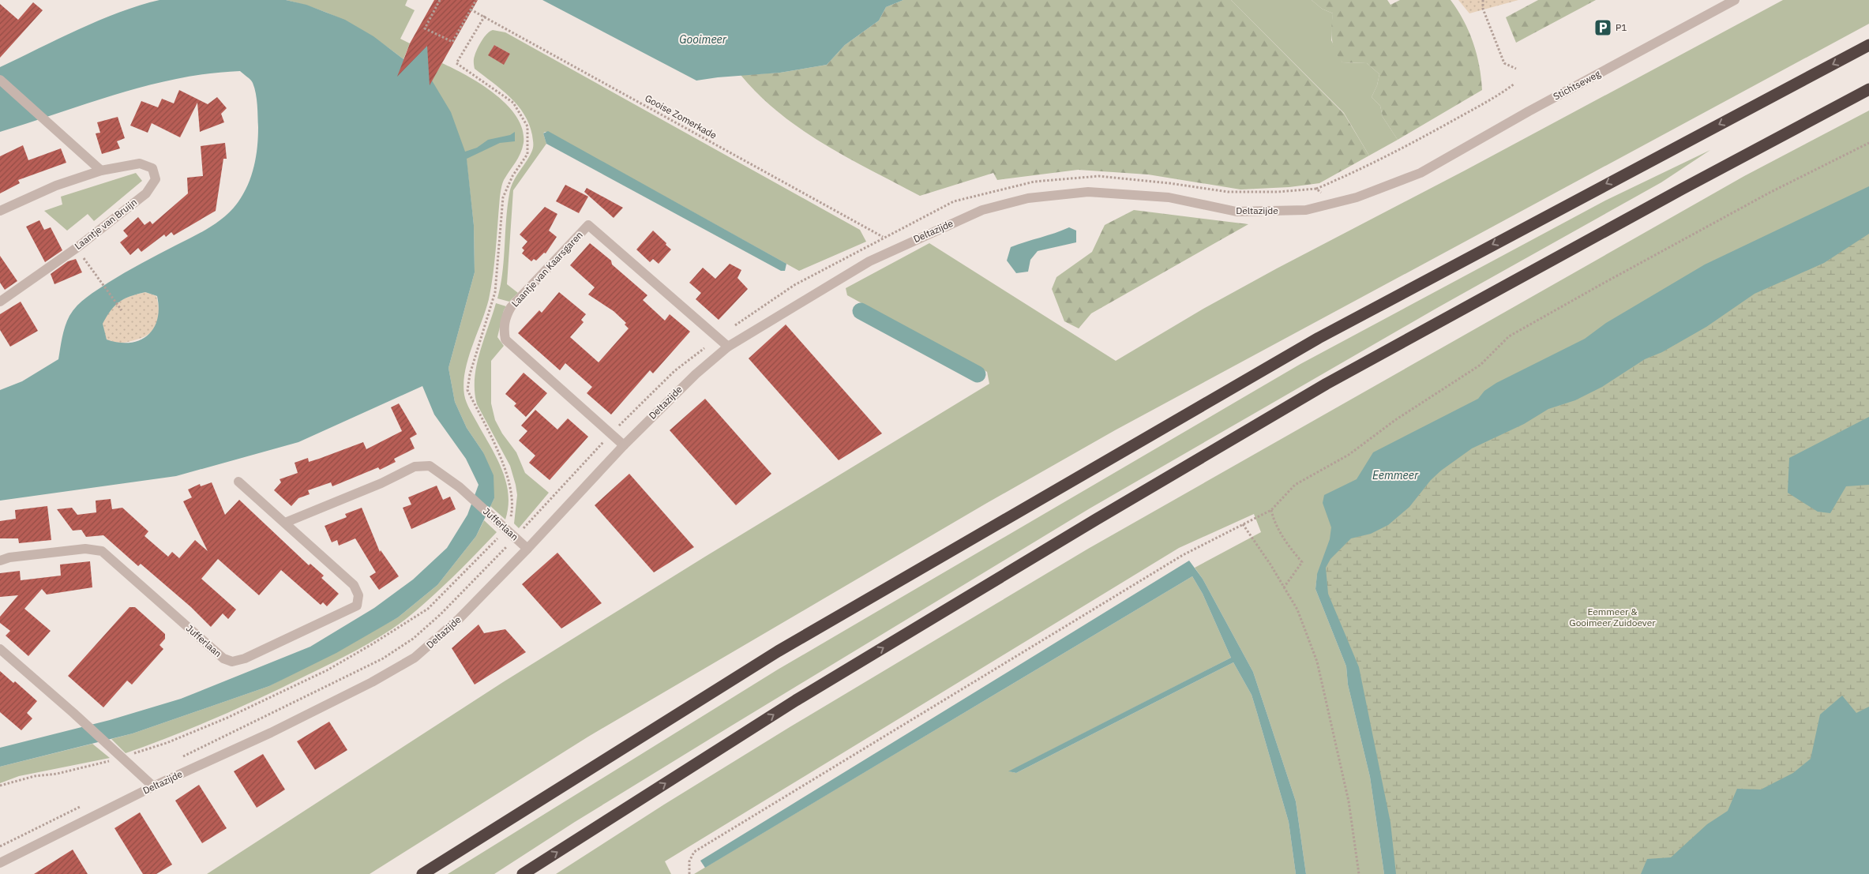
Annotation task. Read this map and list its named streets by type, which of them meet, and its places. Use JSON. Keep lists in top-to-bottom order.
{
  "streets": {
    "street": [
      "Stichtseweg",
      "Deltazijde",
      "Laantje van Bruijn",
      "Laantje van Kaarsgaren",
      "Jufferlaan"
    ],
    "path": ["Gooise Zomerkade"]
  },
  "crossings": [
    ["Stichtseweg", "Deltazijde"],
    ["Deltazijde", "Laantje van Kaarsgaren"],
    ["Deltazijde", "Jufferlaan"]
  ],
  "water": ["Gooimeer", "Eemmeer"],
  "parks": ["Eemmeer & Gooimeer Zuidoever"],
  "places": {
    "parking": ["P1"]
  }
}
